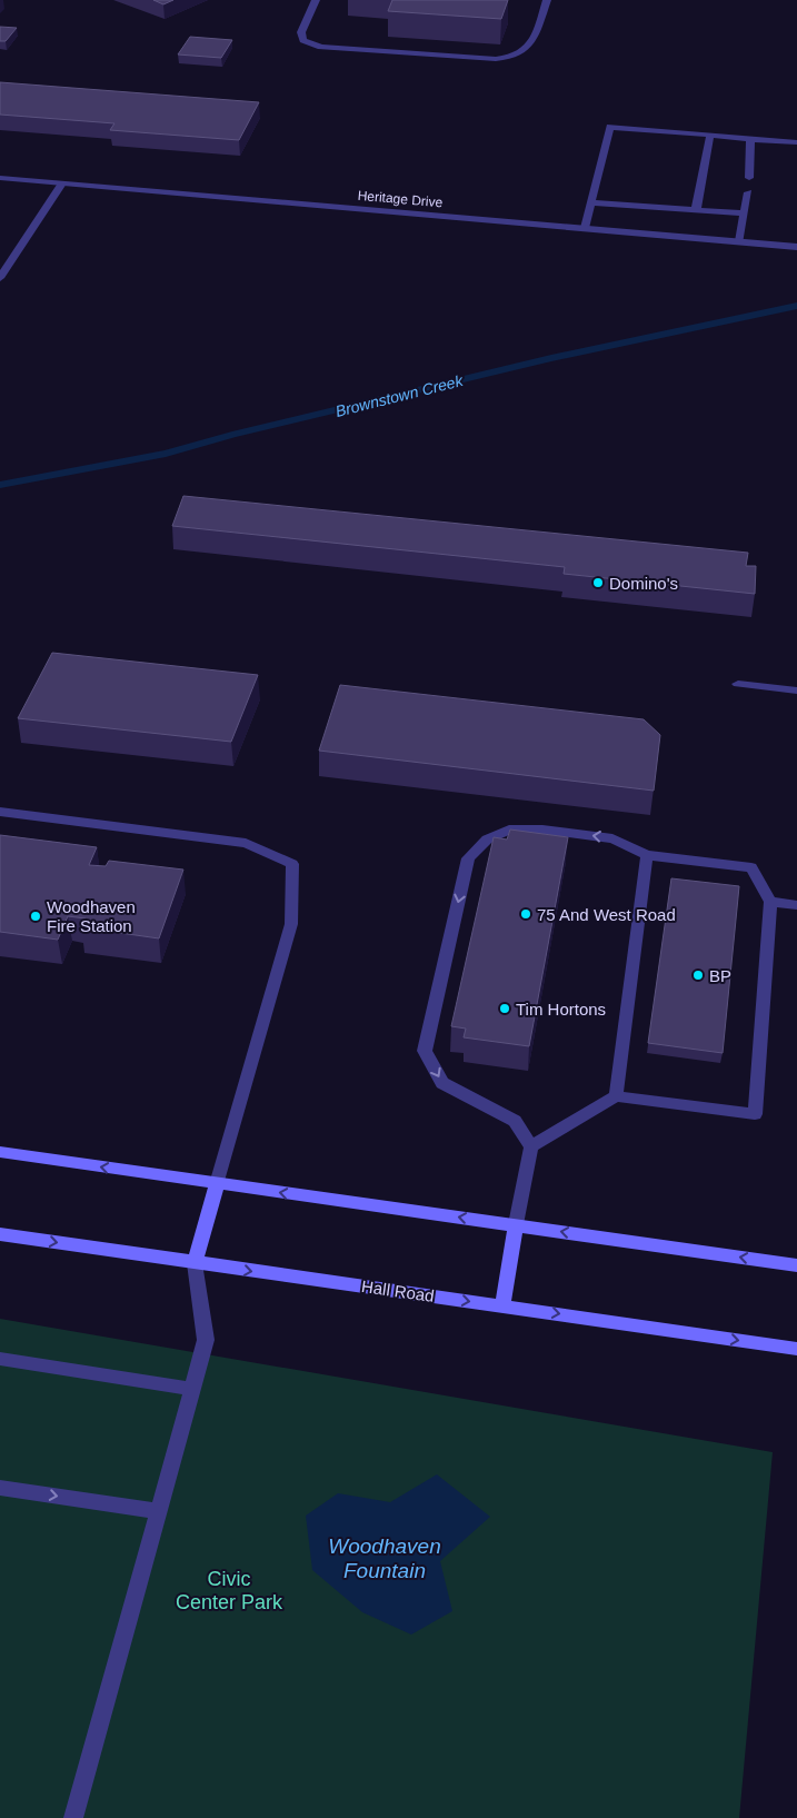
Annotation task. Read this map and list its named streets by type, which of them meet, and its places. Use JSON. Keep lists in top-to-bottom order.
{
  "streets": {
    "street": ["Heritage Drive", "Hall Road"]
  },
  "water": ["Brownstown Creek", "Woodhaven Fountain"],
  "parks": ["Civic Center Park"],
  "places": [
    "Domino's",
    "75 And West Road",
    "Woodhaven Fire Station",
    "BP",
    "Tim Hortons"
  ]
}
